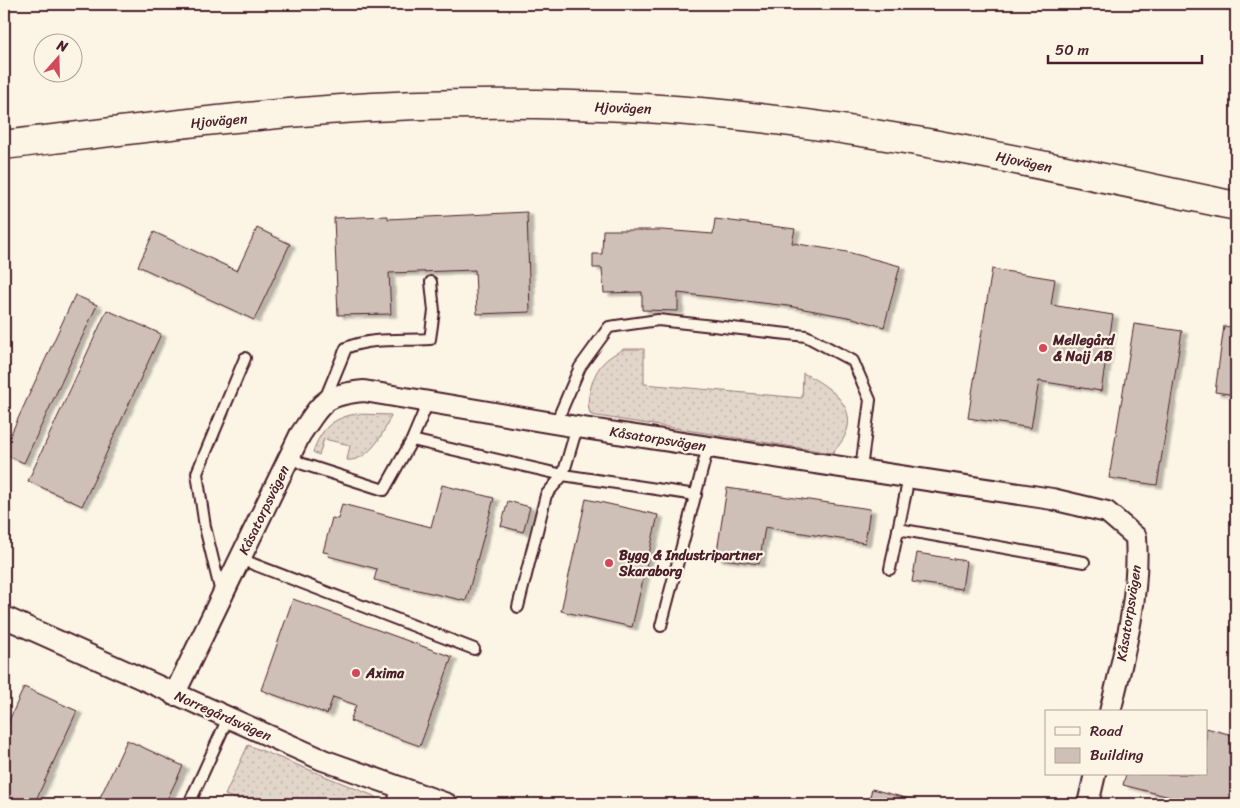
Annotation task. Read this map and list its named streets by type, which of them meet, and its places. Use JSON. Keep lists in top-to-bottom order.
{
  "streets": {
    "main road": ["Hjovägen"],
    "street": ["Kåsatorpsvägen", "Norregårdsvägen"]
  },
  "crossings": [
    ["Kåsatorpsvägen", "Norregårdsvägen"]
  ],
  "places": ["Mellegård & Naij AB", "Bygg & Industripartner Skaraborg", "Axima"],
  "legend": ["Road", "Building"],
  "scale_bar": "50 m",
  "north": "top"
}
